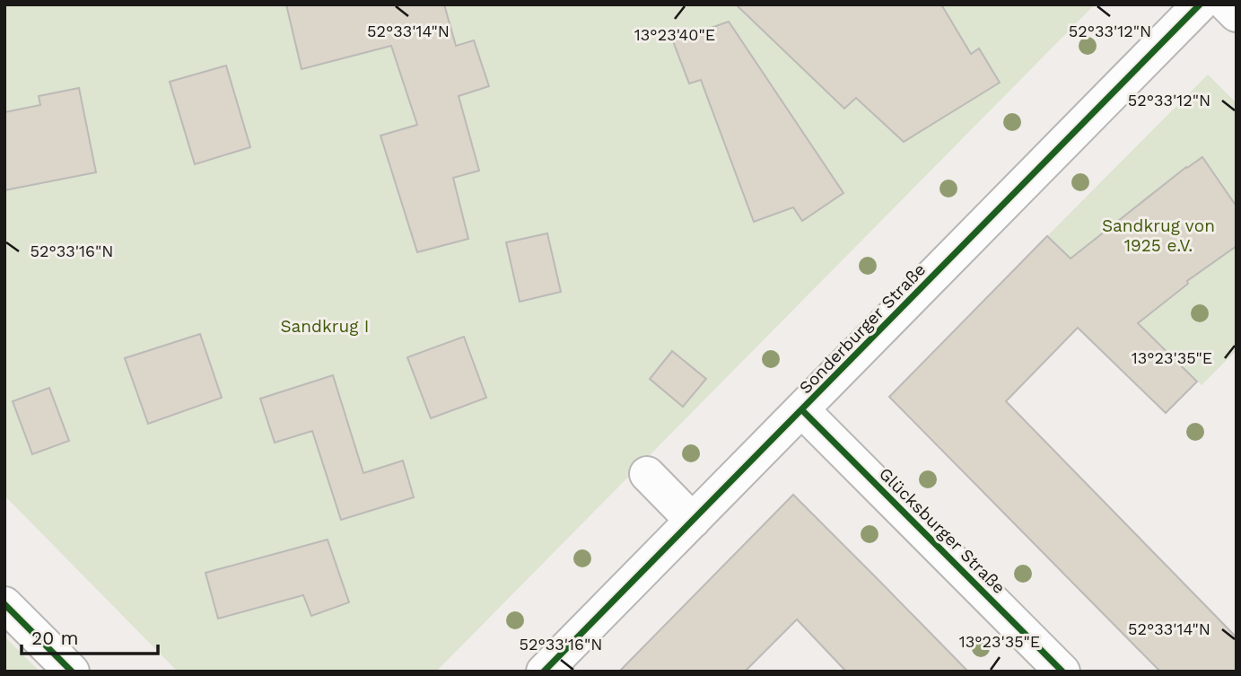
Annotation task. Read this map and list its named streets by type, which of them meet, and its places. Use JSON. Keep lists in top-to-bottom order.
{
  "streets": {
    "street": ["Sonderburger Straße", "Glücksburger Straße"]
  },
  "crossings": [
    ["Sonderburger Straße", "Glücksburger Straße"]
  ],
  "parks": ["Sandkrug von 1925 e.V.", "Sandkrug I"],
  "scale_bar": "20 m",
  "coordinates": [
    "52°33'14\"N",
    "52°33'12\"N",
    "13°23'40\"E",
    "52°33'16\"N",
    "13°23'35\"E"
  ]
}
